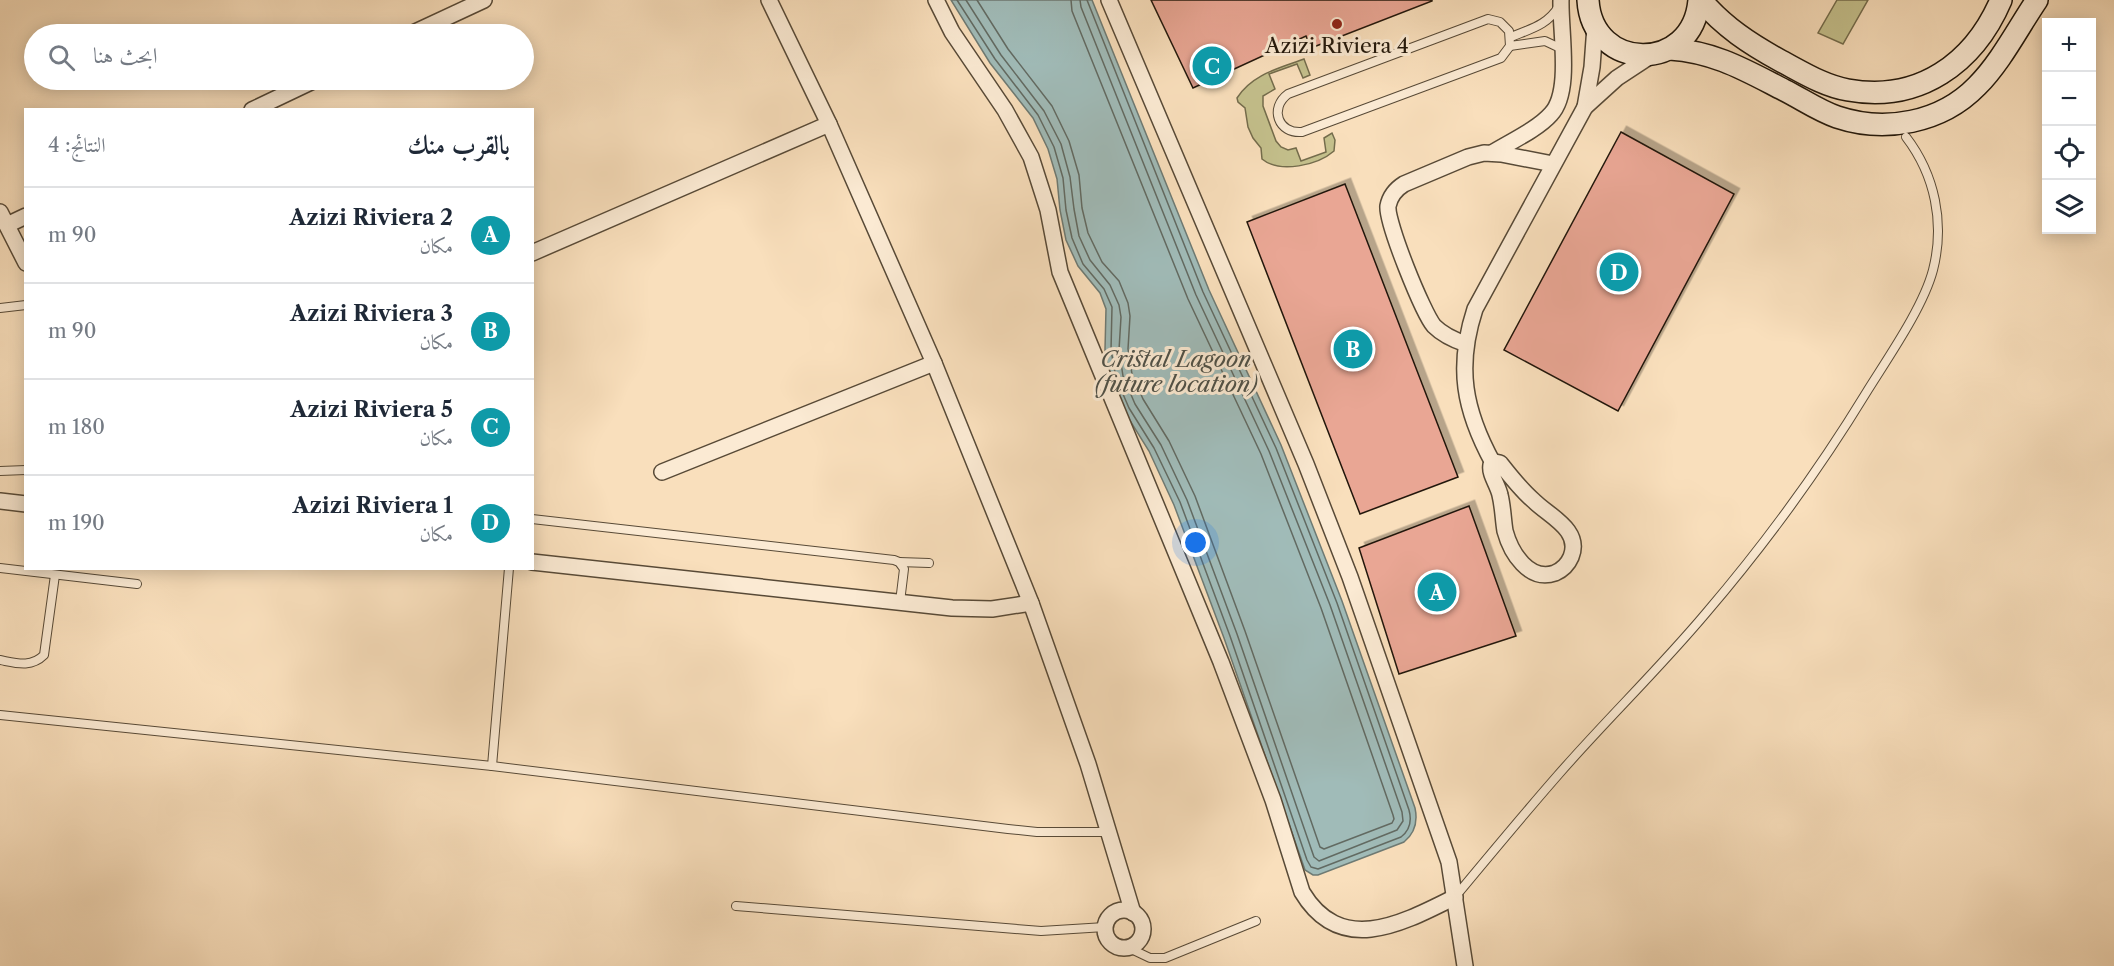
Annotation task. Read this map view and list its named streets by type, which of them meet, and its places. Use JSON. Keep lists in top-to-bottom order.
{
  "water": ["Cristal Lagoon (future location)"],
  "places": ["Azizi Riviera 4"],
  "page": {
    "map_buttons": ["+", "−"],
    "search": "ابحث هنا",
    "pins": [
      "C",
      "D",
      "B",
      "A"
    ],
    "heading": ["بالقرب منك", "النتائج: 4"],
    "list": [
      {
        "mark": "A",
        "name": "Azizi Riviera 2",
        "note": "مكان",
        "value": "90 m"
      },
      {
        "mark": "B",
        "name": "Azizi Riviera 3",
        "note": "مكان",
        "value": "90 m"
      },
      {
        "mark": "C",
        "name": "Azizi Riviera 5",
        "note": "مكان",
        "value": "180 m"
      },
      {
        "mark": "D",
        "name": "Azizi Riviera 1",
        "note": "مكان",
        "value": "190 m"
      }
    ]
  }
}
